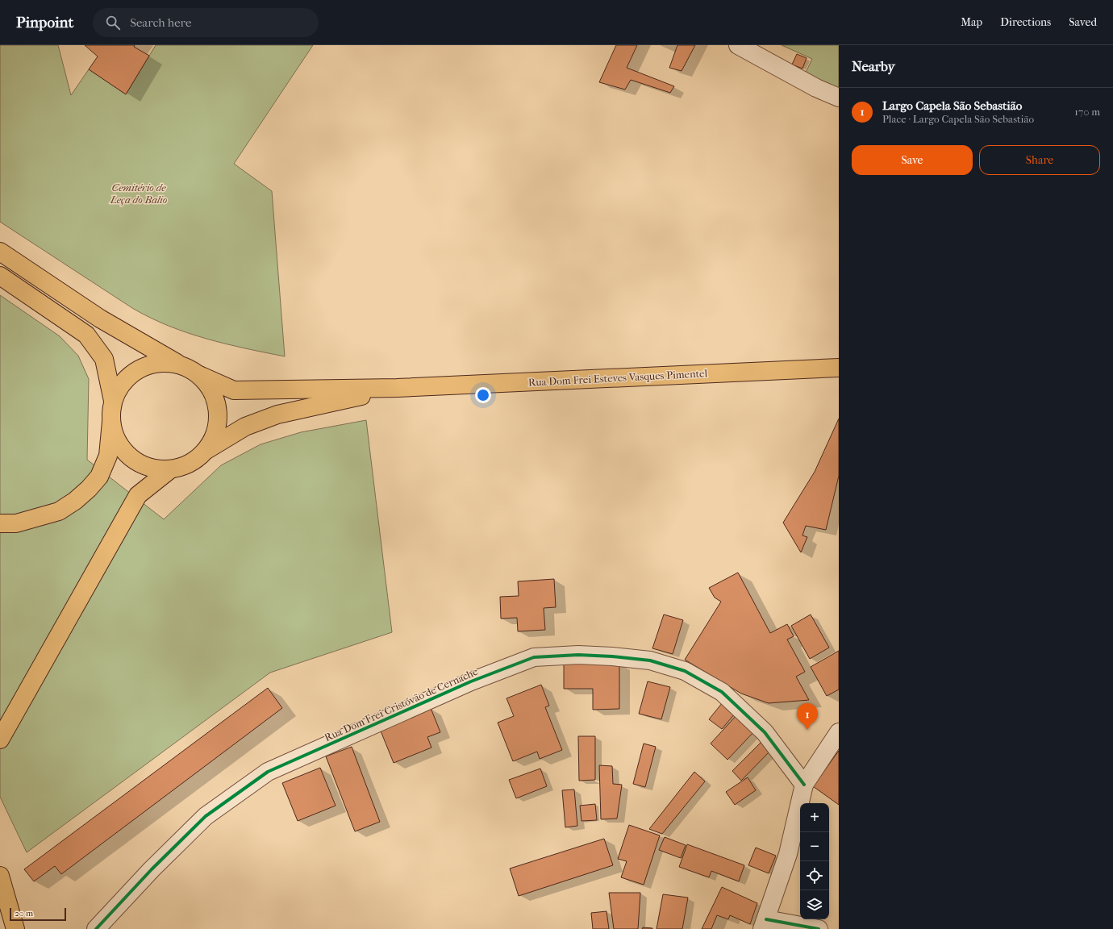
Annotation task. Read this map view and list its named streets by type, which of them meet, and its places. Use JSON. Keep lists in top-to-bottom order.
{
  "streets": {
    "main road": ["Rua Dom Frei Esteves Vasques Pimentel"],
    "street": ["Rua Dom Frei Cristóvão de Cernache"]
  },
  "parks": ["Cemitério de Leça do Balio"],
  "scale_bar": "20 m",
  "page": {
    "header": "Pinpoint",
    "search": "Search here",
    "nav": ["Map", "Directions", "Saved"],
    "heading": "Nearby",
    "list": [
      {
        "mark": "1",
        "name": "Largo Capela São Sebastião",
        "note": "Place · Largo Capela São Sebastião",
        "value": "170 m"
      }
    ],
    "buttons": ["Save", "Share"],
    "pins": "1",
    "map_buttons": ["+", "−"],
    "scale": "20 m"
  }
}
